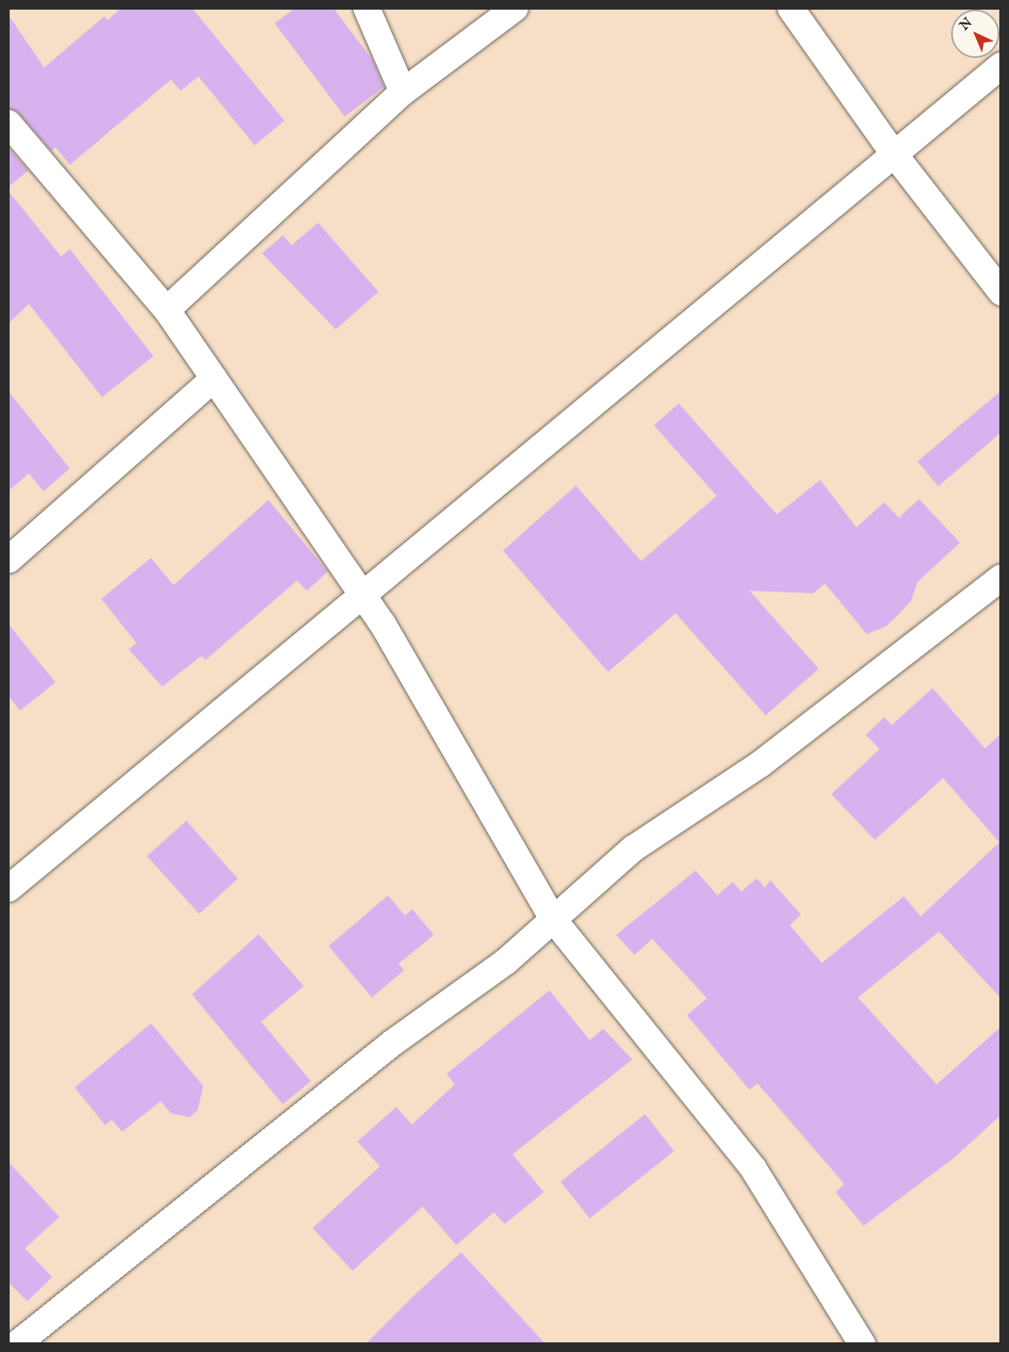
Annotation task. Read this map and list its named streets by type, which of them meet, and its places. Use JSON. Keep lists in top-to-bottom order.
{
  "north": "top left"
}
